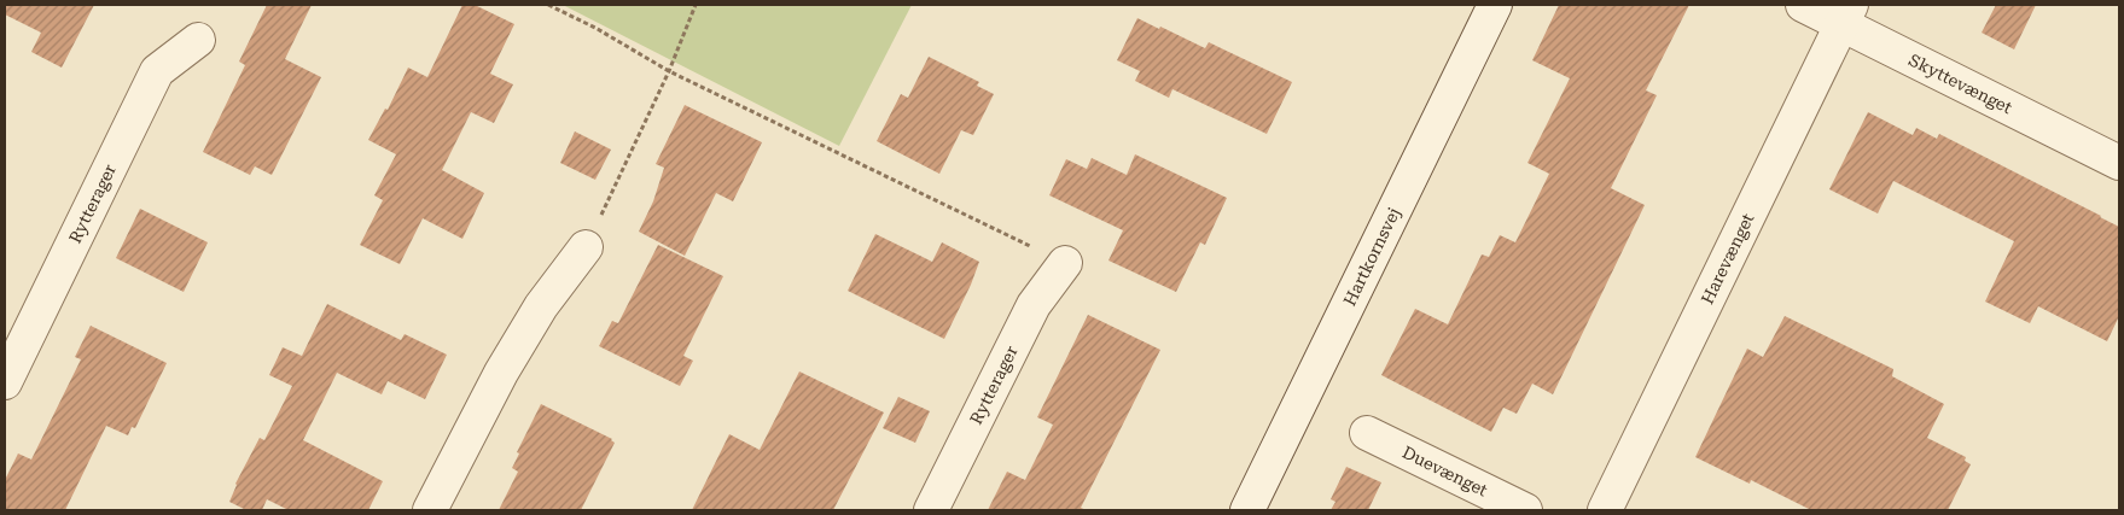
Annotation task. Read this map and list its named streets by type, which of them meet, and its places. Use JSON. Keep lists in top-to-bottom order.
{
  "streets": {
    "street": [
      "Skyttevænget",
      "Rytterager",
      "Hartkornsvej",
      "Harevænget",
      "Duevænget"
    ]
  },
  "crossings": [
    ["Skyttevænget", "Harevænget"]
  ]
}
